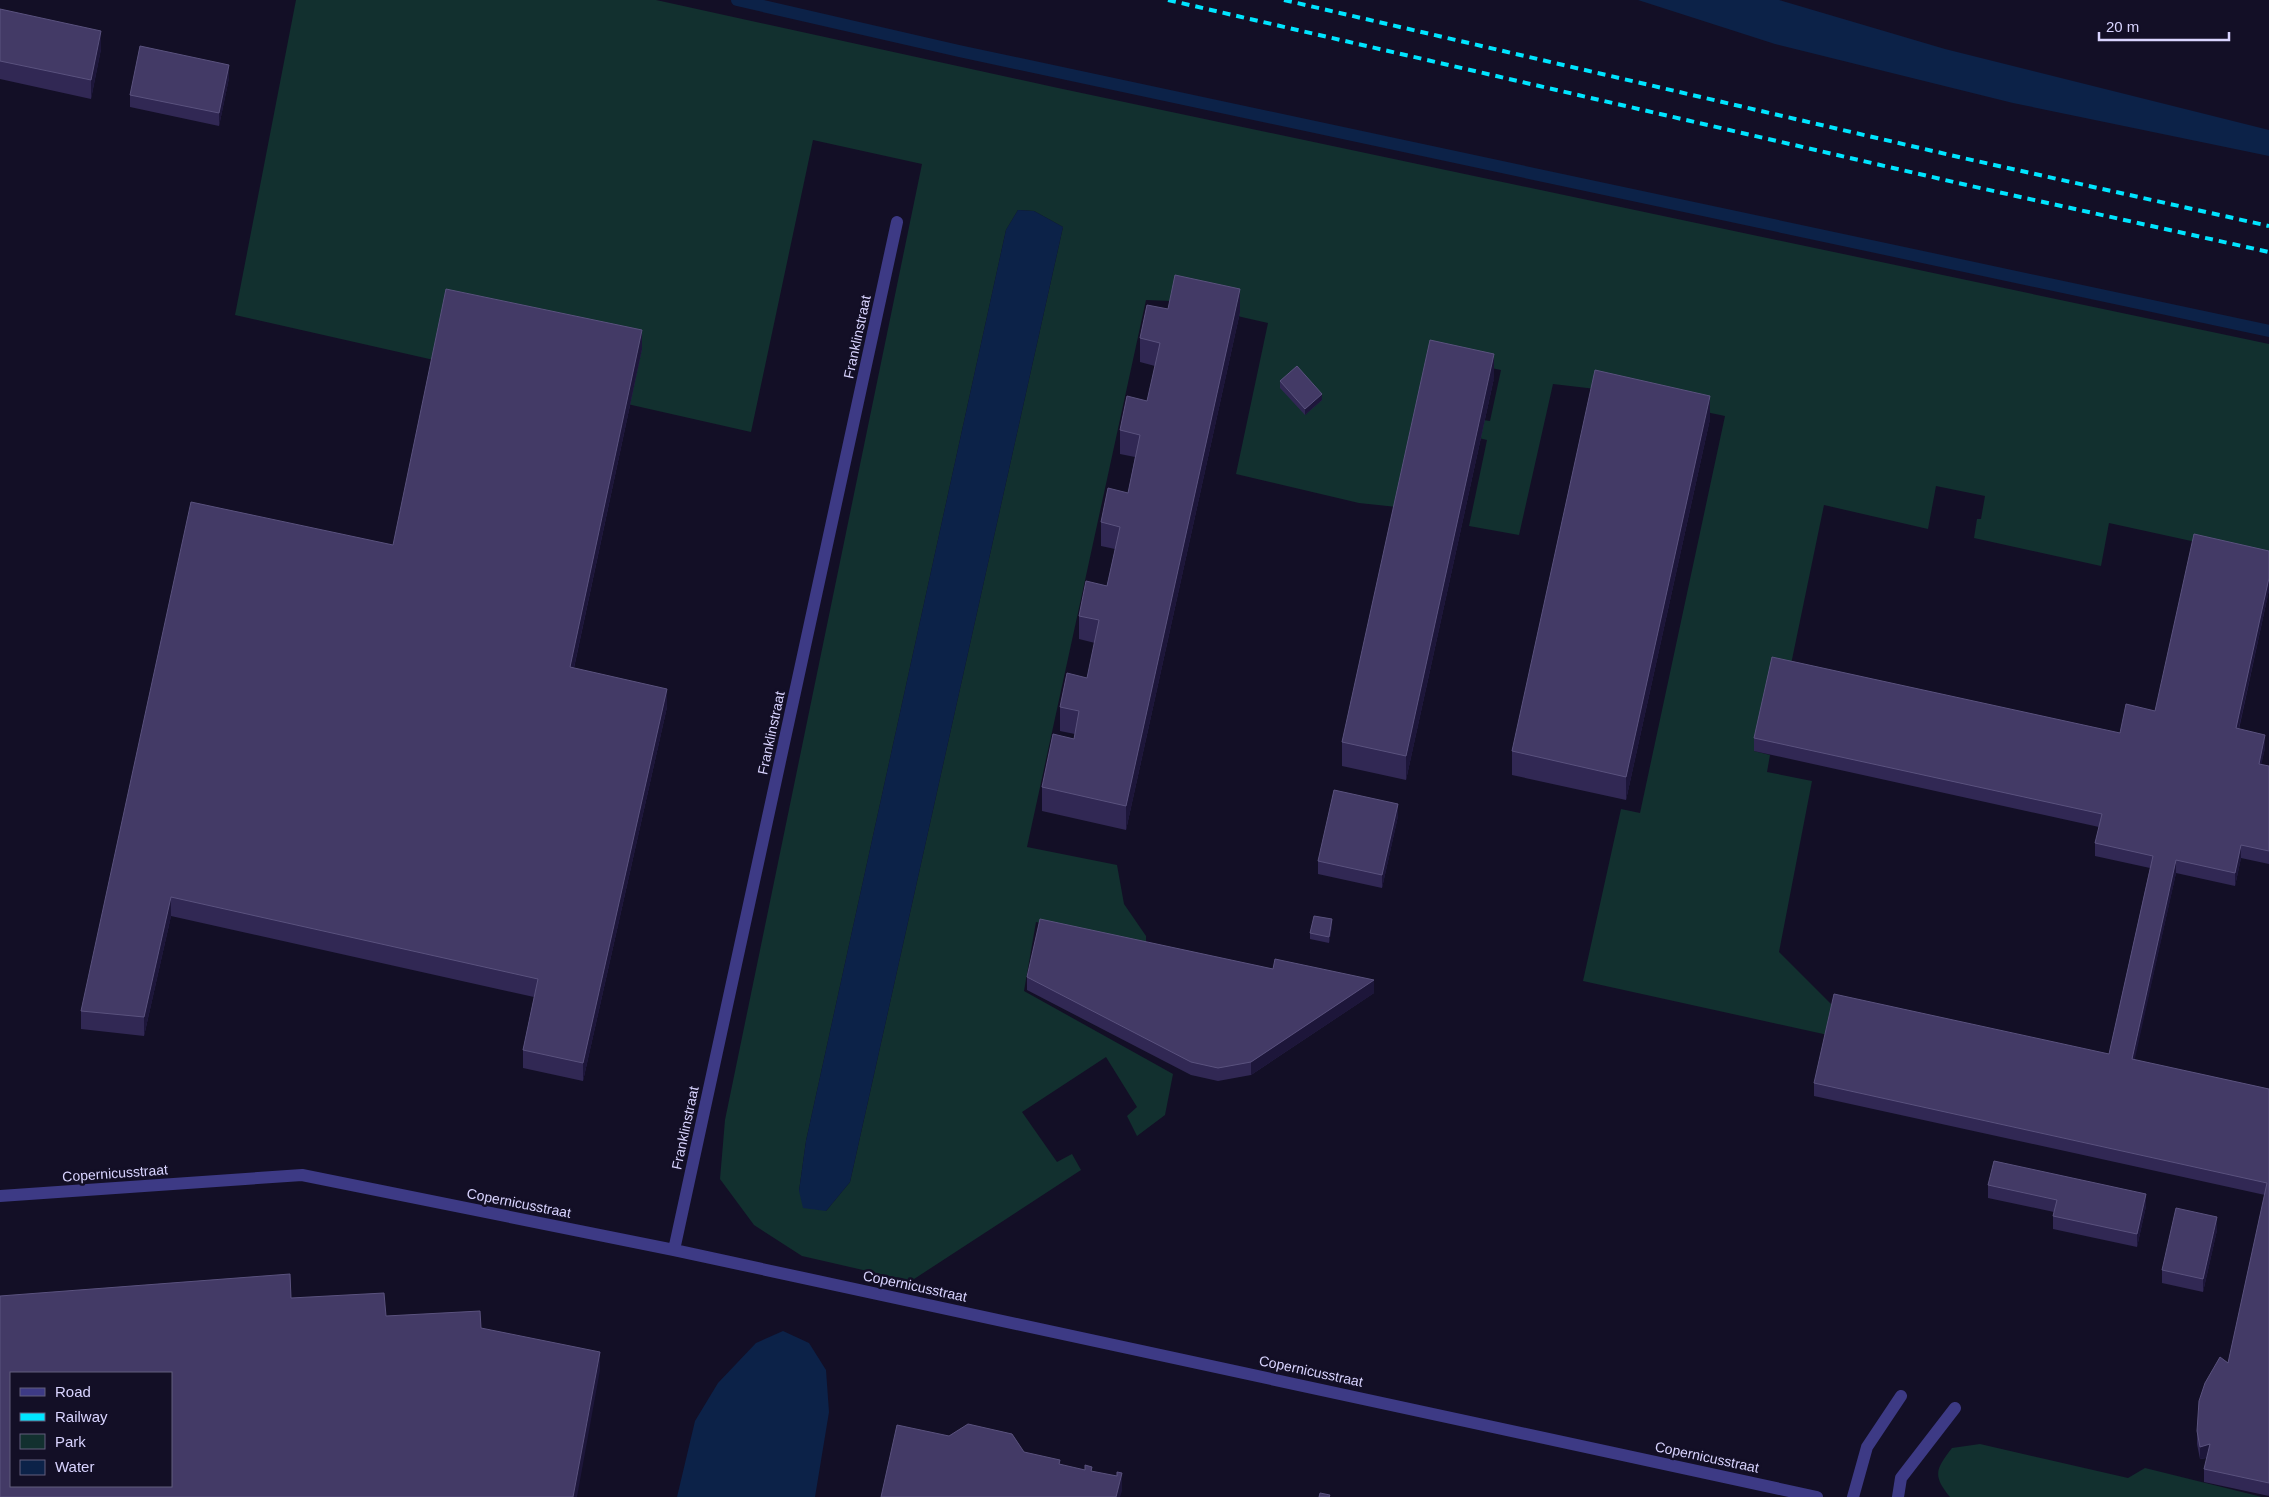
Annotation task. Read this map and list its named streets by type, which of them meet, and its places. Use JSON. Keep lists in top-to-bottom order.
{
  "streets": {
    "street": ["Franklinstraat", "Copernicusstraat"]
  },
  "crossings": [
    ["Franklinstraat", "Copernicusstraat"]
  ],
  "legend": [
    "Road",
    "Railway",
    "Park",
    "Water"
  ],
  "scale_bar": "20 m"
}
